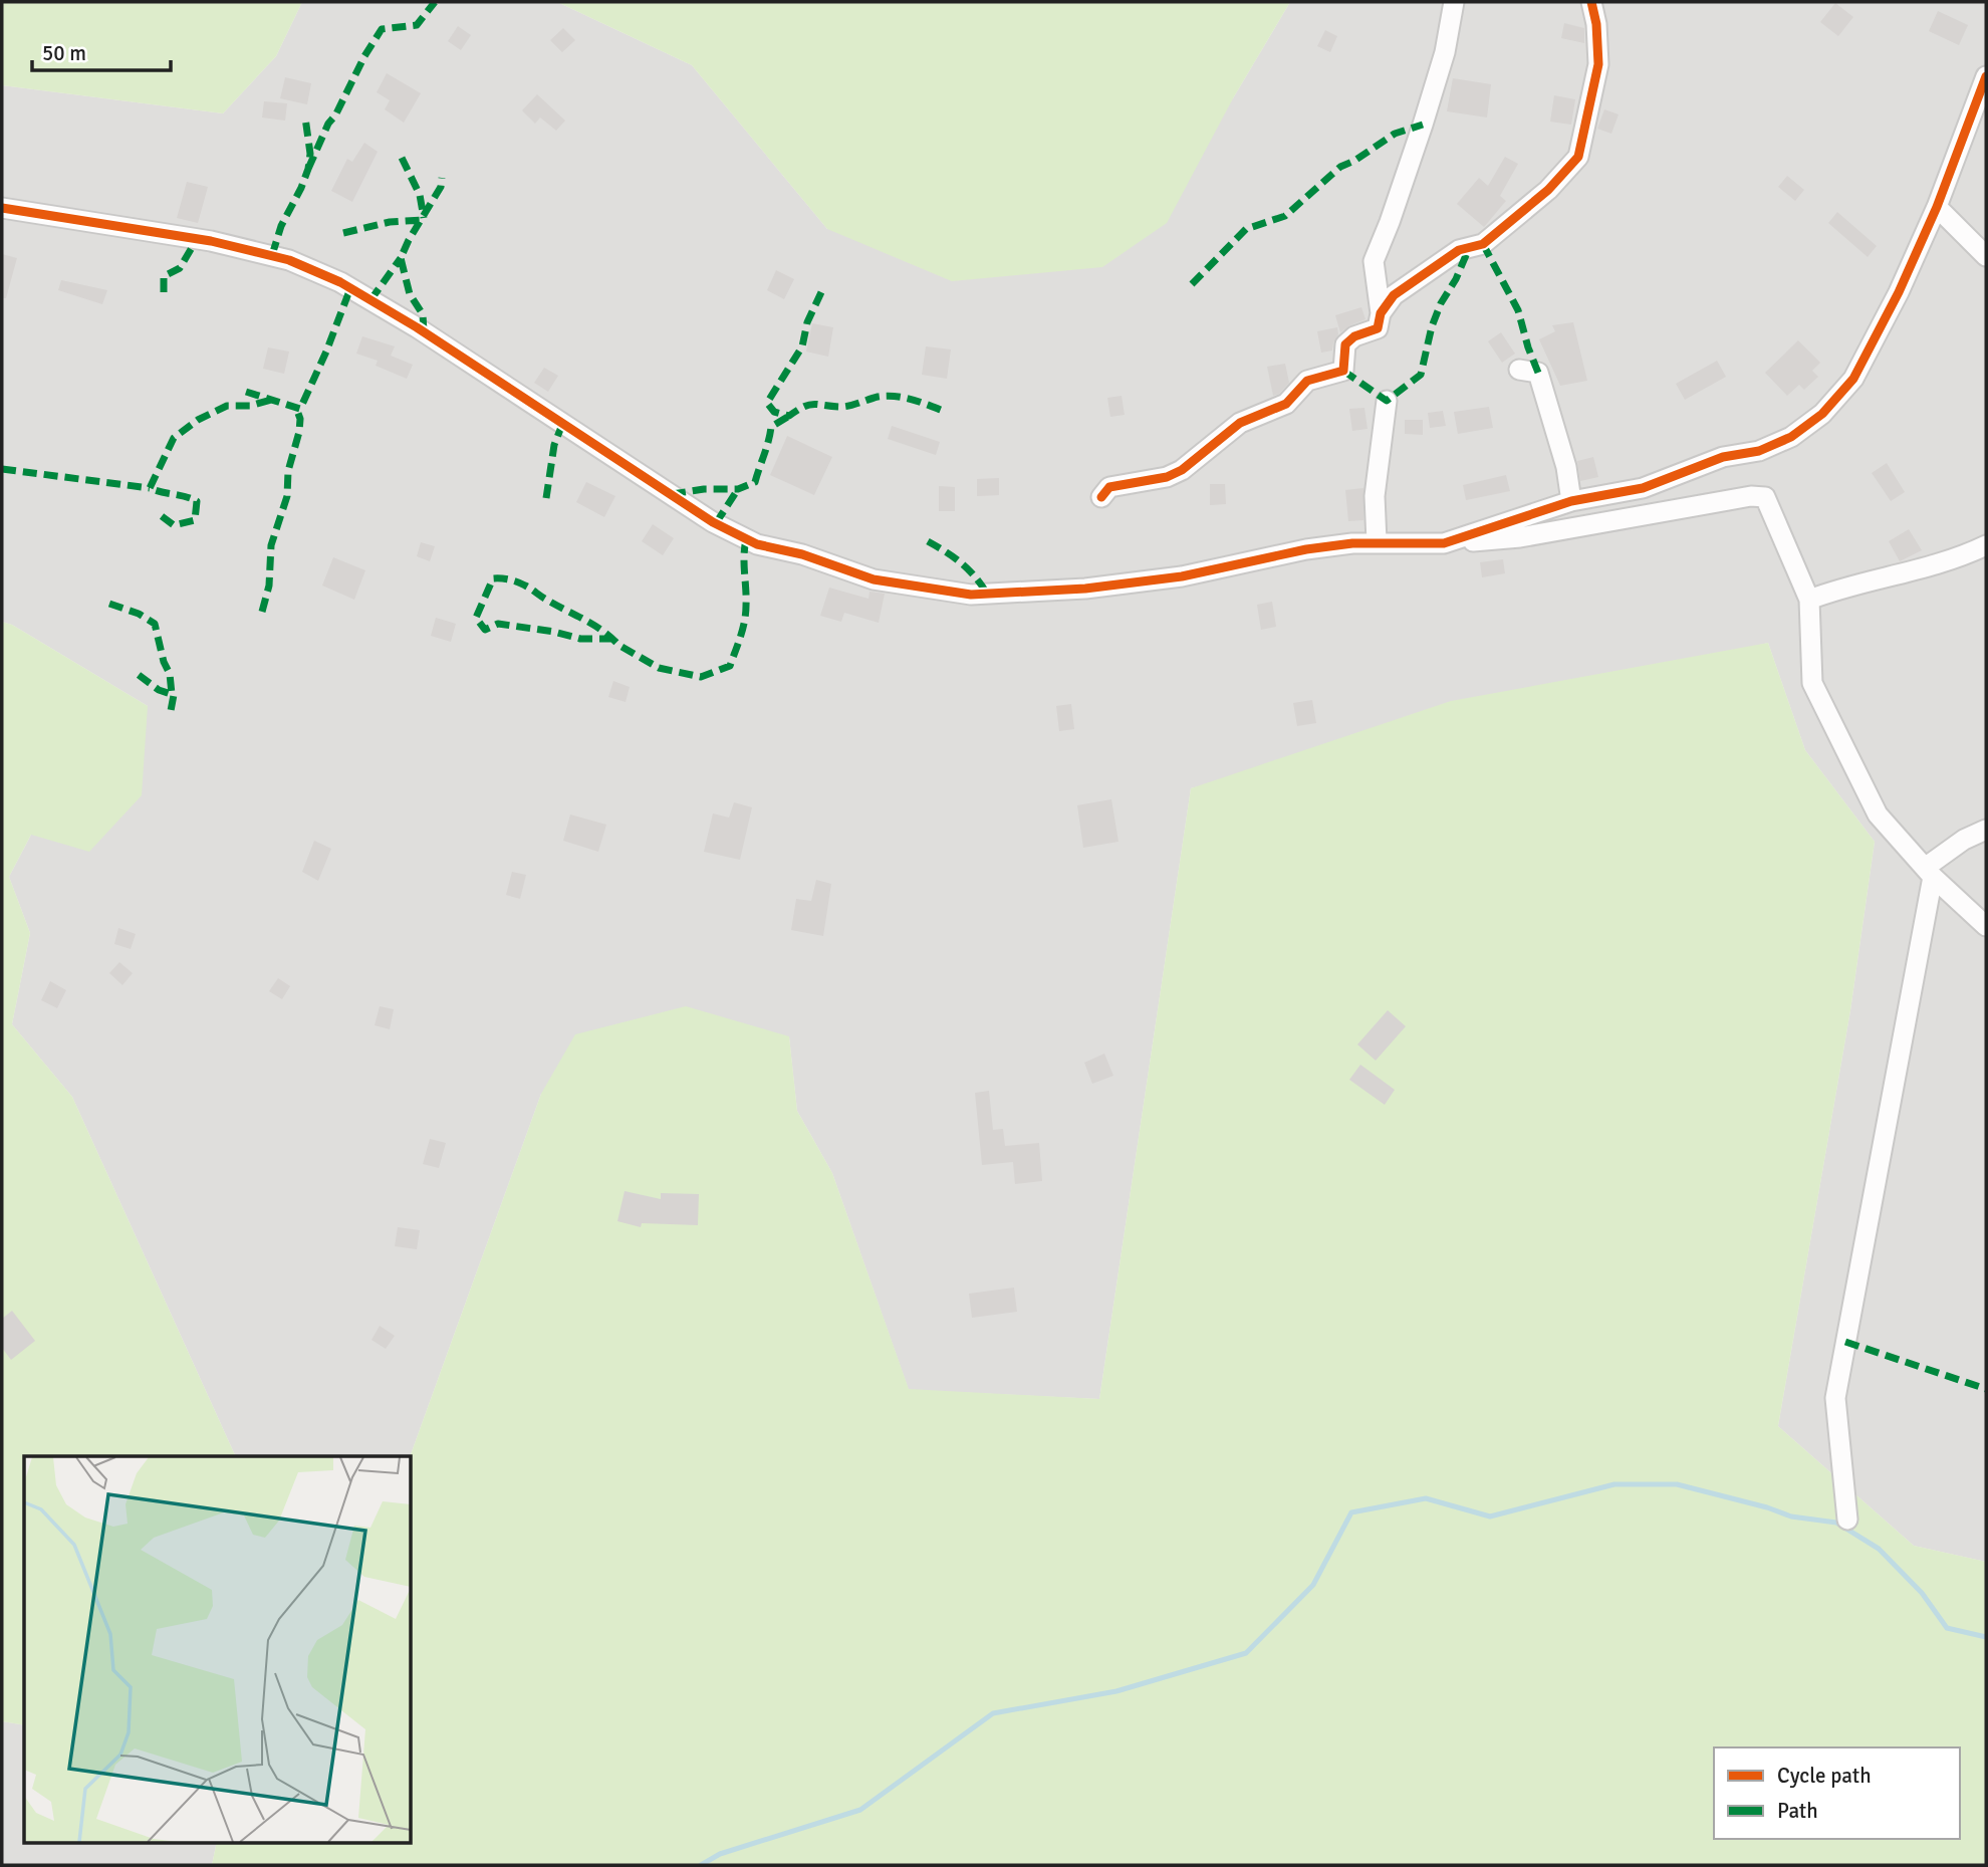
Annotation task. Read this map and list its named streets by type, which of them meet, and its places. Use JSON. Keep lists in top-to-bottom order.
{
  "legend": ["Cycle path", "Path"],
  "scale_bar": "50 m"
}
